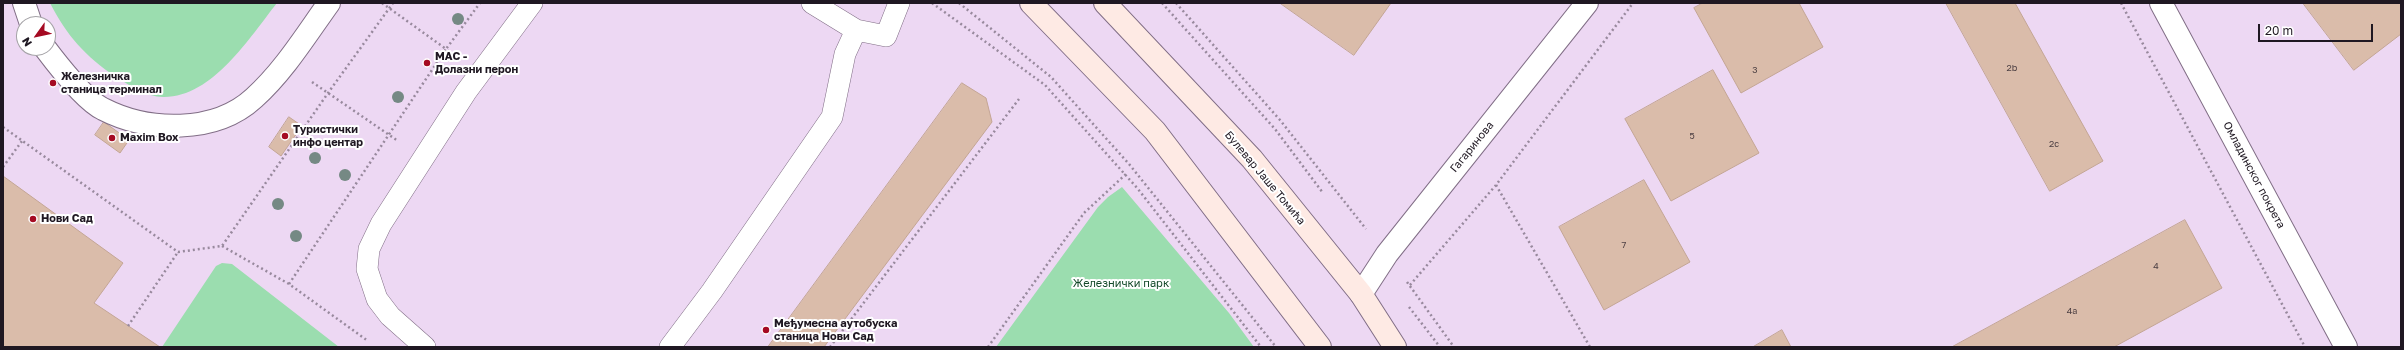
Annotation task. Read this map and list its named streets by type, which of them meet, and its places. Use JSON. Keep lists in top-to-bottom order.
{
  "streets": {
    "main road": ["Булевар Јаше Томића"],
    "street": ["Гагаринова", "Омладинског покрета"]
  },
  "crossings": [
    ["Гагаринова", "Булевар Јаше Томића"]
  ],
  "parks": ["Железнички парк"],
  "places": [
    "МАС - Долазни перон",
    "Железничка станица терминал",
    "Туристички инфо центар",
    "Maxim Box",
    "Нови Сад",
    "Међумесна аутобуска станица Нови Сад"
  ],
  "house_numbers": [
    "2b",
    "3",
    "5",
    "2c",
    "7",
    "4",
    "4a"
  ],
  "scale_bar": "20 m",
  "north": "bottom left"
}
